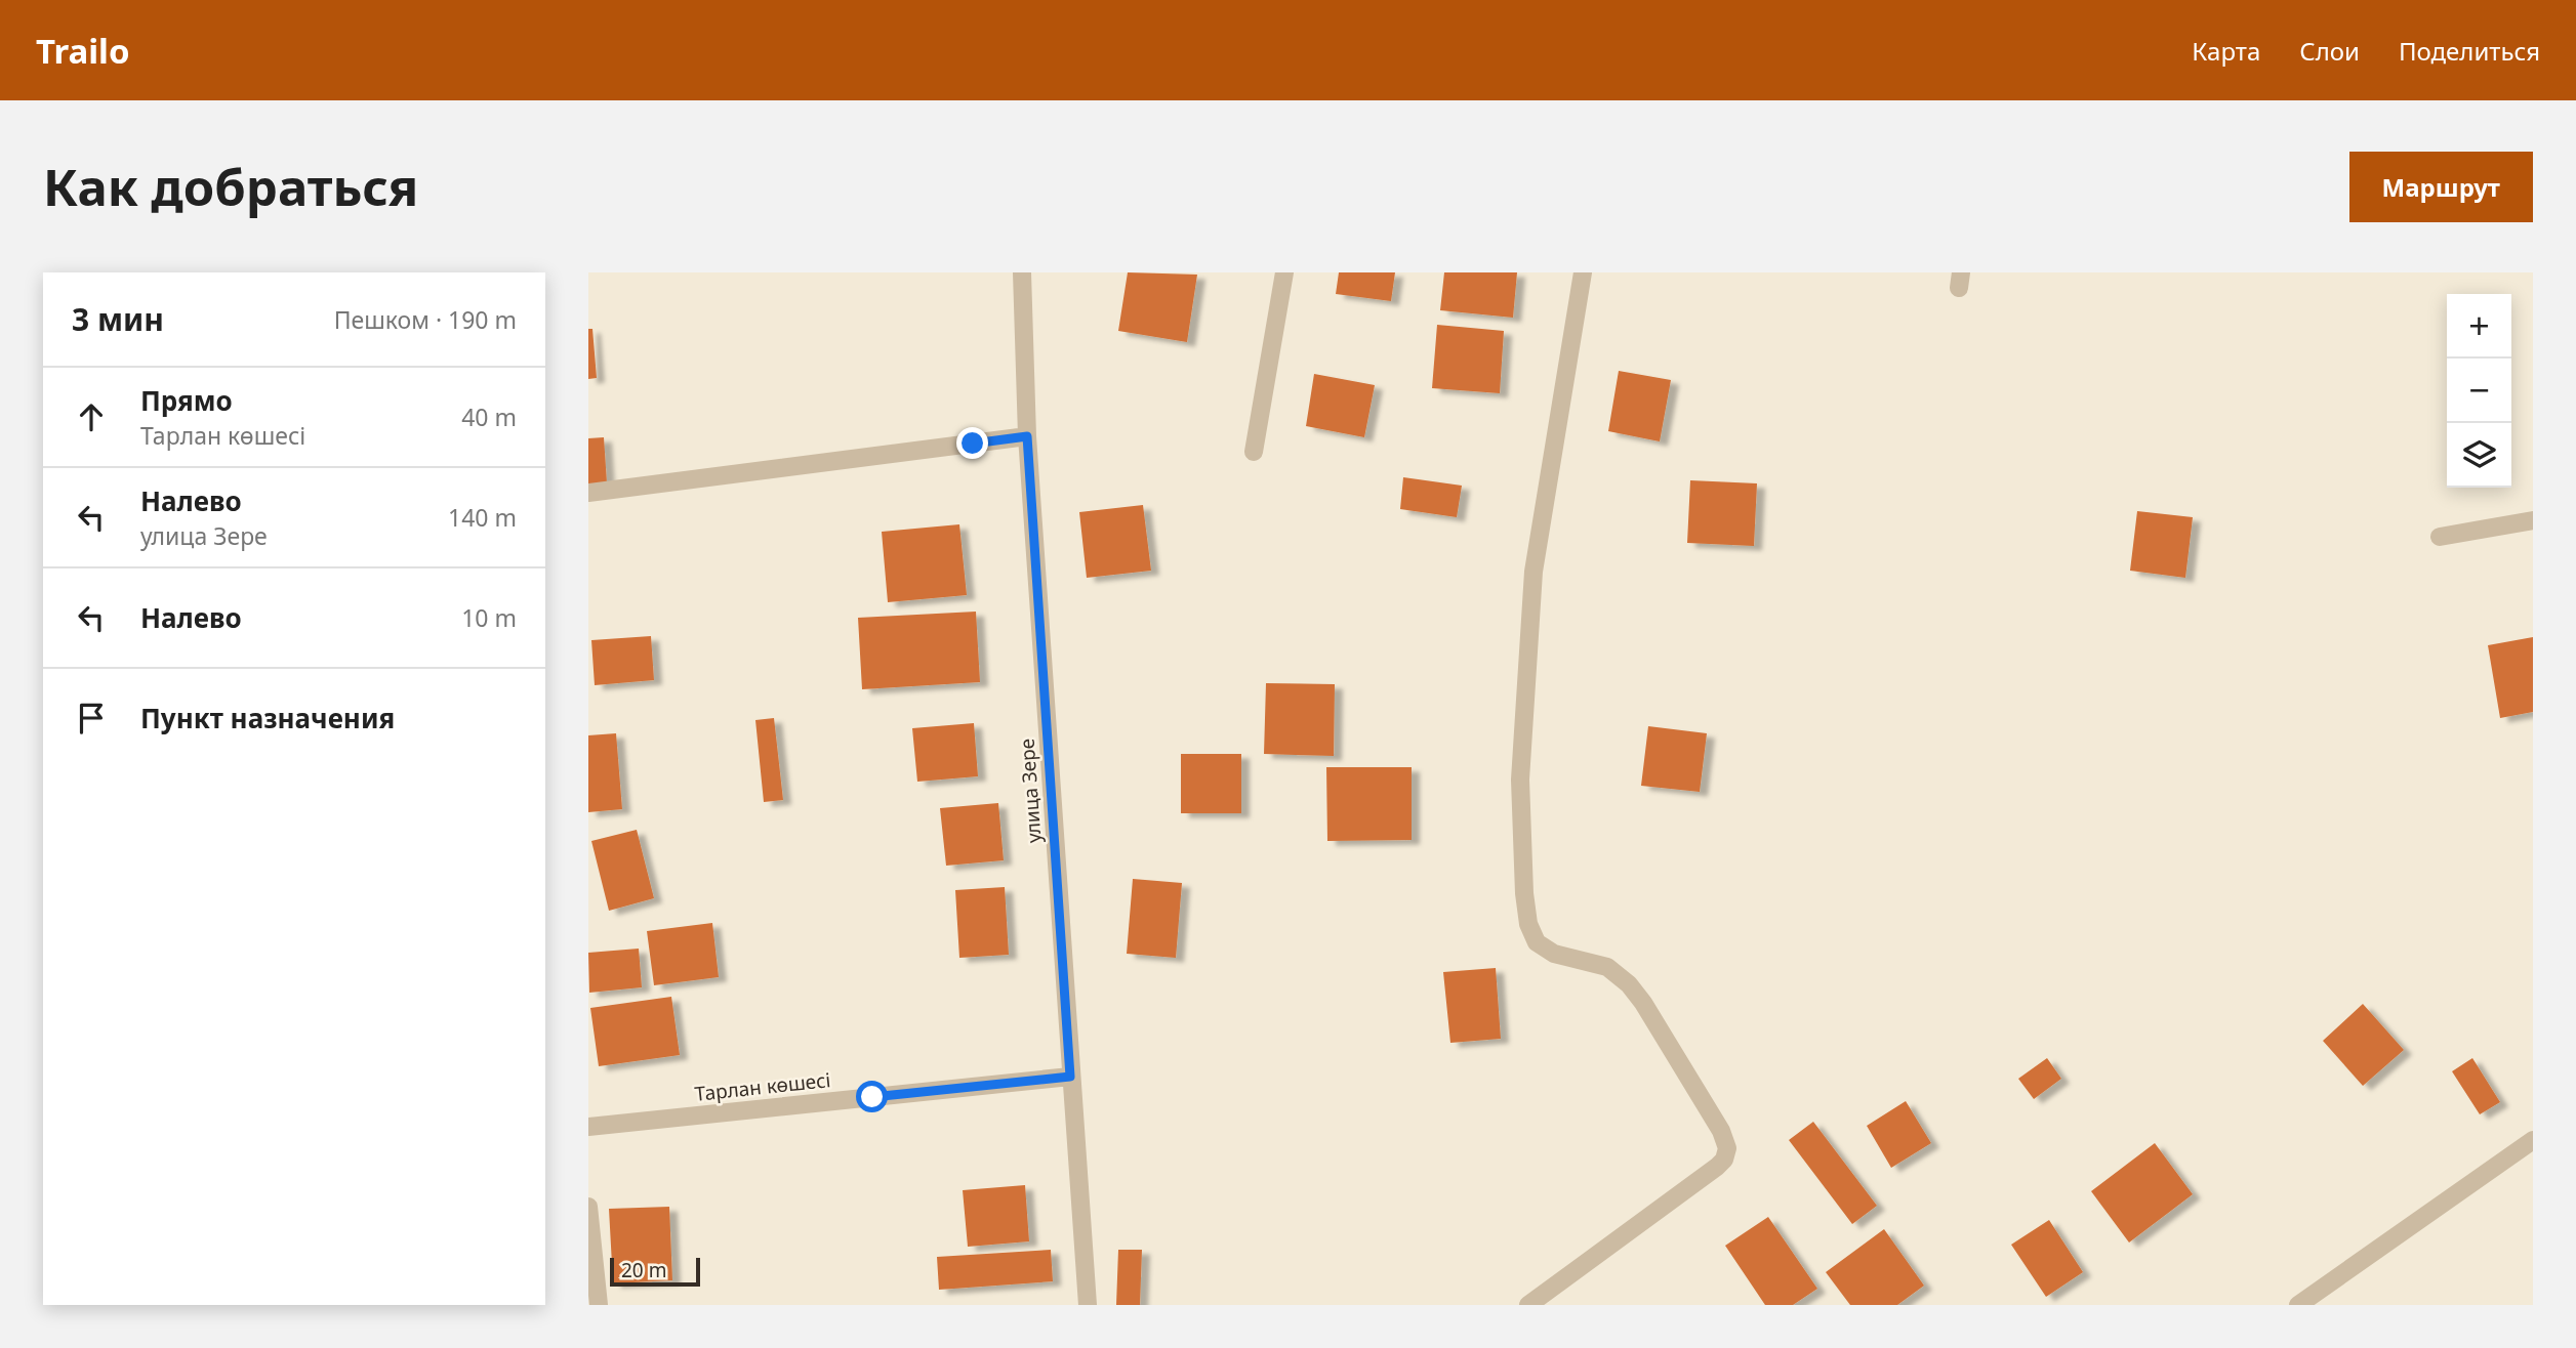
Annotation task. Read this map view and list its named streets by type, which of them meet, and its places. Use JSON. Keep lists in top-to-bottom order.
{
  "streets": {
    "street": ["улица Зере", "Тарлан көшесі"]
  },
  "crossings": [
    ["улица Зере", "Тарлан көшесі"]
  ],
  "scale_bar": "20 m",
  "page": {
    "header": "Trailo",
    "nav": ["Карта", "Слои", "Поделиться"],
    "buttons": "Маршрут",
    "title": "Как добраться",
    "heading": ["3 мин", "Пешком · 190 m"],
    "map_buttons": ["+", "−"],
    "list": [
      ["Прямо", "Тарлан көшесі", "40 m"],
      ["Налево", "улица Зере", "140 m"],
      ["Налево", "10 m"],
      "Пункт назначения"
    ],
    "scale": "20 m"
  }
}
